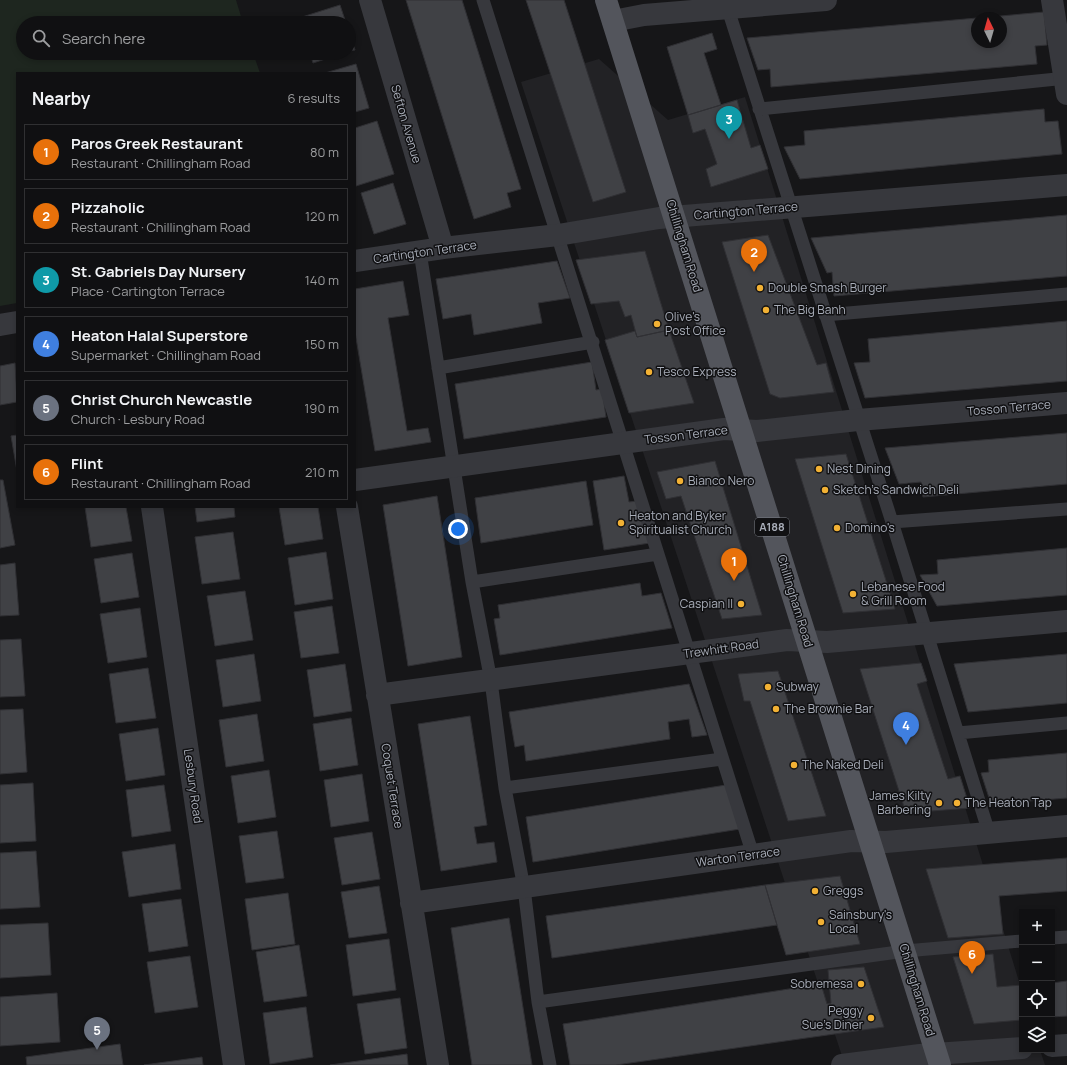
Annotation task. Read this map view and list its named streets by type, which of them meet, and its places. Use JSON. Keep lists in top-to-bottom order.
{
  "streets": {
    "main road": ["Chillingham Road", "A188"],
    "street": [
      "Sefton Avenue",
      "Cartington Terrace",
      "Tosson Terrace",
      "Trewhitt Road",
      "Lesbury Road",
      "Coquet Terrace",
      "Warton Terrace"
    ]
  },
  "crossings": [
    ["Sefton Avenue", "Cartington Terrace"],
    ["Cartington Terrace", "Chillingham Road"],
    ["Chillingham Road", "Tosson Terrace"],
    ["Chillingham Road", "Trewhitt Road"],
    ["Chillingham Road", "Warton Terrace"],
    ["Trewhitt Road", "Coquet Terrace"],
    ["Coquet Terrace", "Warton Terrace"]
  ],
  "places": [
    "Double Smash Burger",
    "The Big Banh",
    "Olive's Post Office",
    "Tesco Express",
    "Nest Dining",
    "Bianco Nero",
    "Sketch's Sandwich Deli",
    "Heaton and Byker Spiritualist Church",
    "Domino's",
    "Lebanese Food & Grill Room",
    "Caspian II",
    "Subway",
    "The Brownie Bar",
    "The Naked Deli",
    "James Kilty Barbering",
    "The Heaton Tap",
    "Greggs",
    "Sainsbury's Local",
    "Sobremesa",
    "Peggy Sue's Diner"
  ],
  "north": "top",
  "page": {
    "search": "Search here",
    "heading": ["Nearby", "6 results"],
    "pins": [
      "3",
      "2",
      "1",
      "4",
      "6",
      "5"
    ],
    "list": [
      {
        "mark": "1",
        "name": "Paros Greek Restaurant",
        "note": "Restaurant · Chillingham Road",
        "value": "80 m"
      },
      {
        "mark": "2",
        "name": "Pizzaholic",
        "note": "Restaurant · Chillingham Road",
        "value": "120 m"
      },
      {
        "mark": "3",
        "name": "St. Gabriels Day Nursery",
        "note": "Place · Cartington Terrace",
        "value": "140 m"
      },
      {
        "mark": "4",
        "name": "Heaton Halal Superstore",
        "note": "Supermarket · Chillingham Road",
        "value": "150 m"
      },
      {
        "mark": "5",
        "name": "Christ Church Newcastle",
        "note": "Church · Lesbury Road",
        "value": "190 m"
      },
      {
        "mark": "6",
        "name": "Flint",
        "note": "Restaurant · Chillingham Road",
        "value": "210 m"
      }
    ],
    "map_buttons": ["+", "−"]
  }
}
